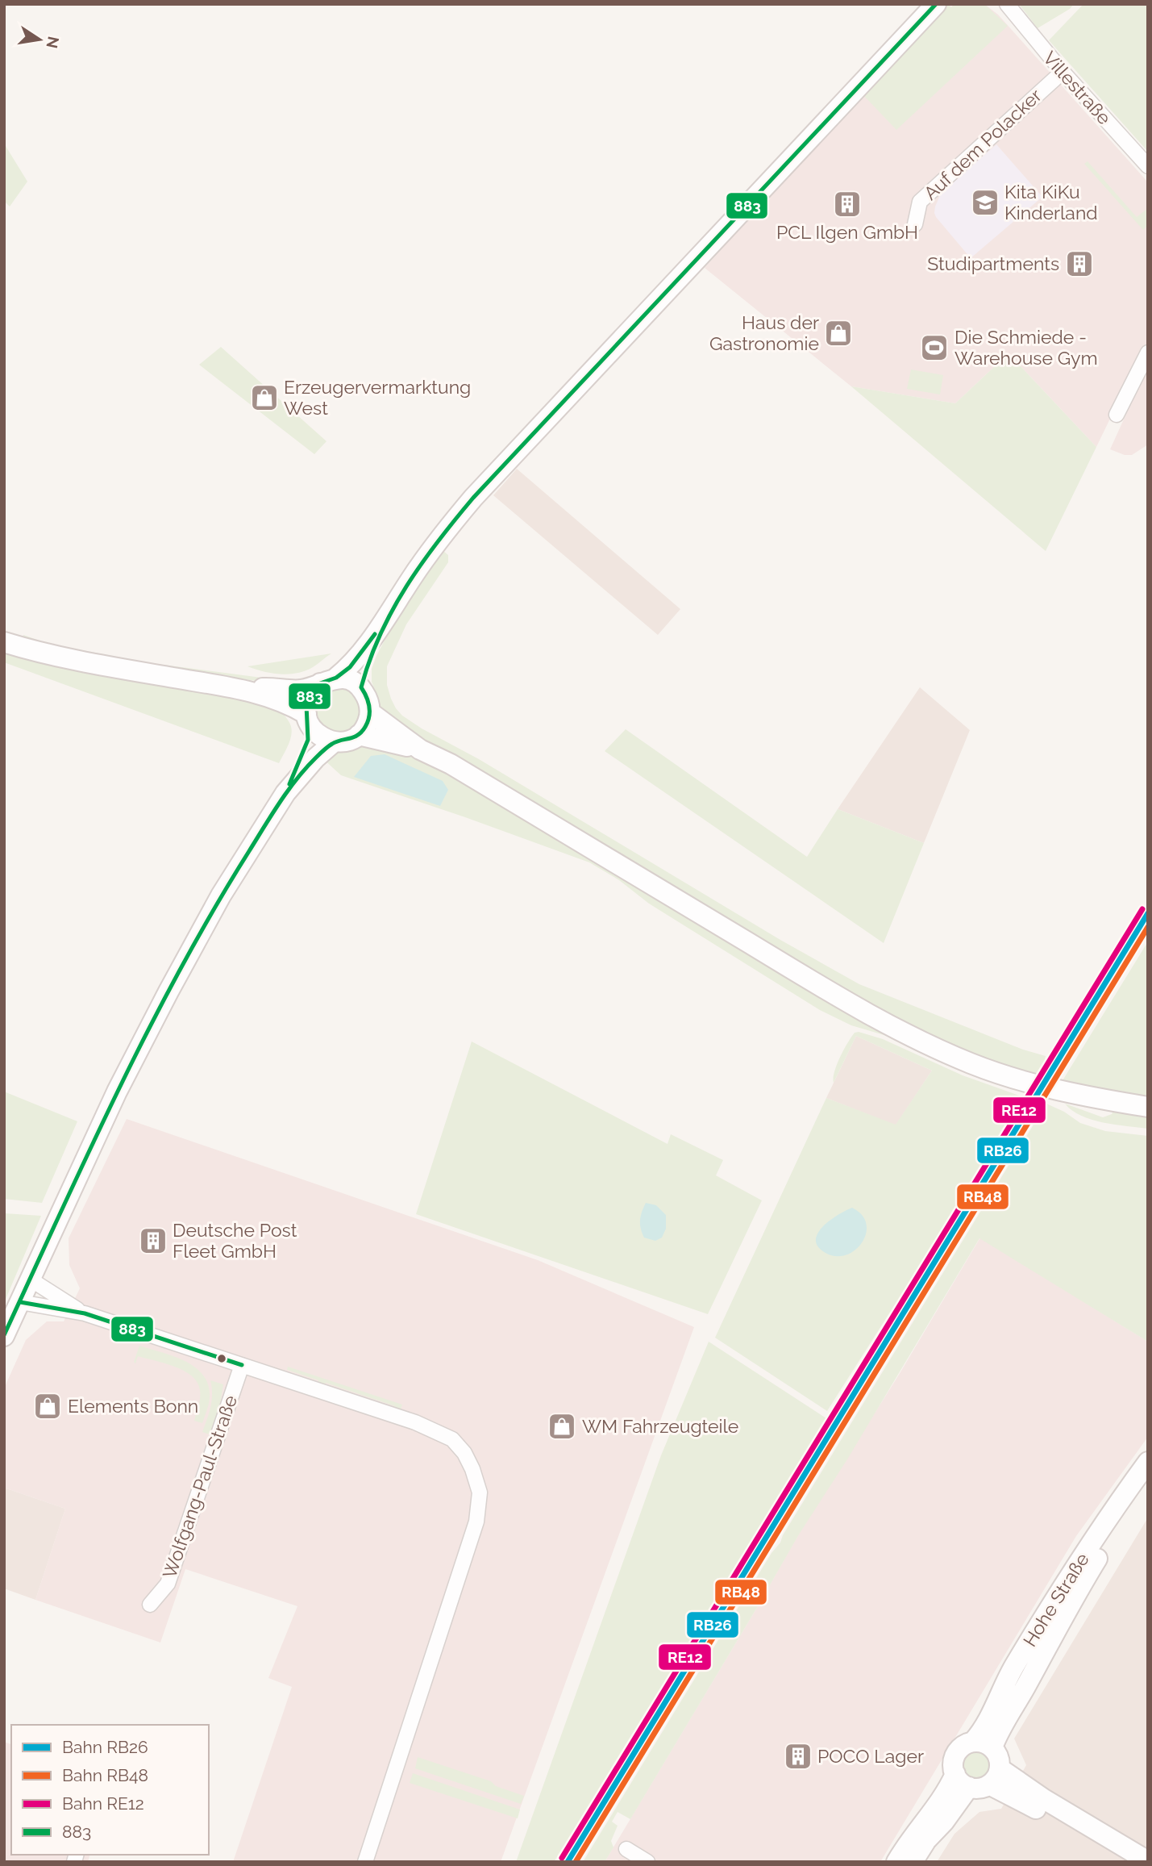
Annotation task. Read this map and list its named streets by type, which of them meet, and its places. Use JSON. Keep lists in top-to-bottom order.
{
  "streets": {
    "main road": ["Hohe Straße"],
    "street": ["Villestraße", "Auf dem Polacker", "Wolfgang-Paul-Straße"]
  },
  "crossings": [
    ["Villestraße", "Auf dem Polacker"]
  ],
  "places": {
    "school or university": ["Kita KiKu Kinderland"],
    "building": [
      "PCL Ilgen GmbH",
      "Studipartments",
      "Deutsche Post Fleet GmbH",
      "POCO Lager"
    ],
    "shop": [
      "Haus der Gastronomie",
      "Erzeugervermarktung West",
      "Elements Bonn",
      "WM Fahrzeugteile"
    ],
    "sports": ["Die Schmiede - Warehouse Gym"]
  },
  "lines": [
    "transit line 883",
    "rail line RE12",
    "rail line RB26",
    "rail line RB48"
  ],
  "legend": [
    "Bahn RB26",
    "Bahn RB48",
    "Bahn RE12",
    "883"
  ],
  "north": "right"
}
